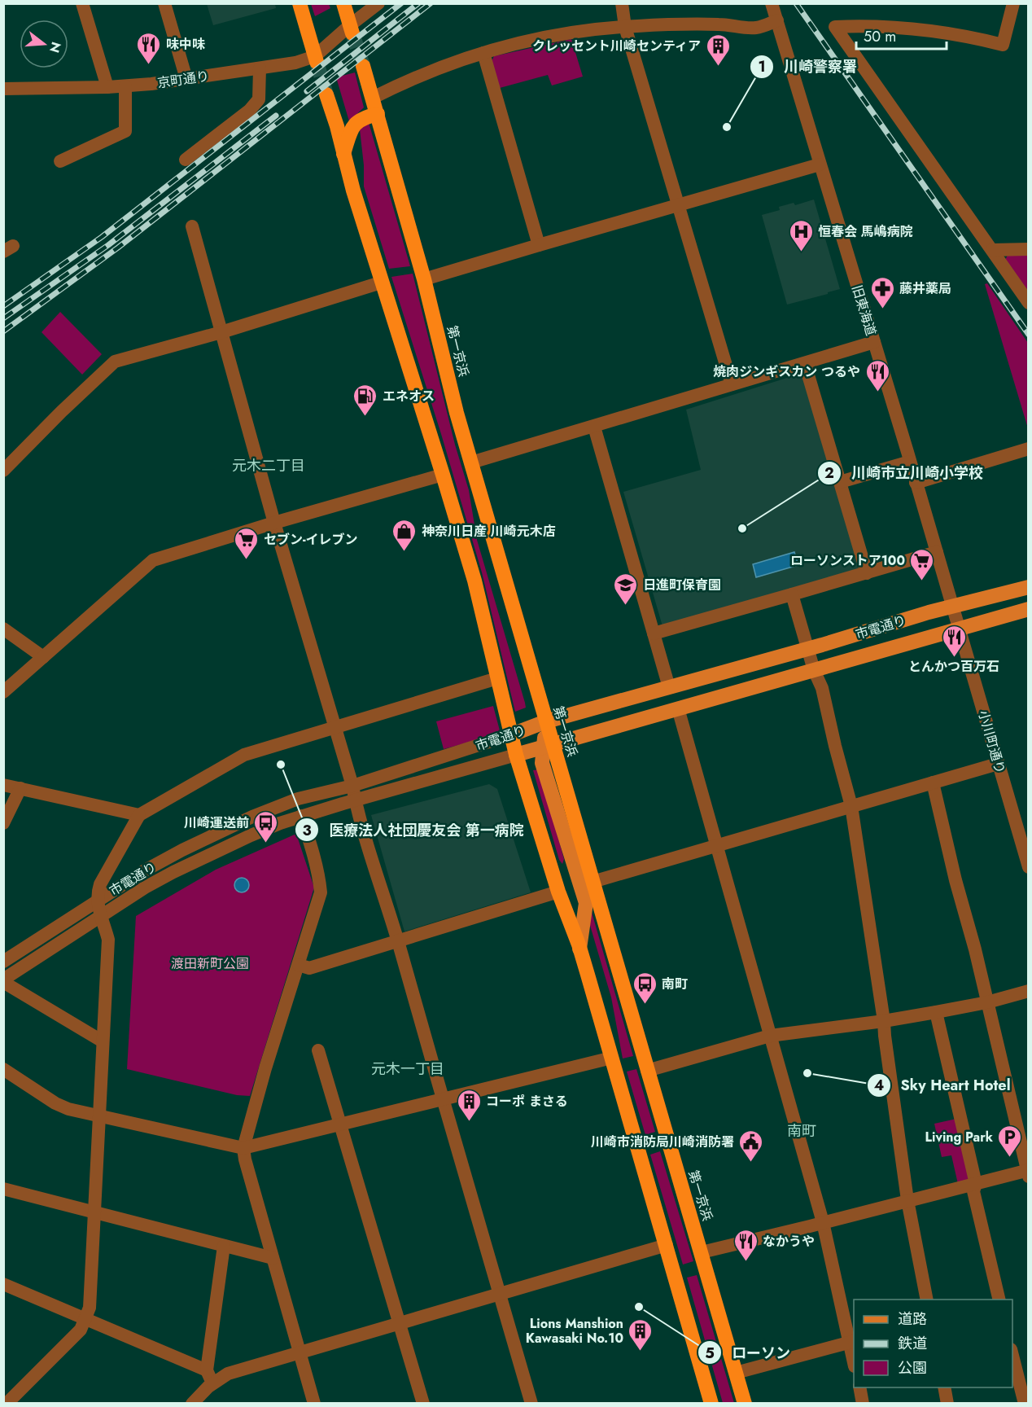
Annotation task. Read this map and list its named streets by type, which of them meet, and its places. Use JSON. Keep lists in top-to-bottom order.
{
  "streets": {
    "highway": ["第一京浜"],
    "main road": ["市電通り"],
    "street": ["京町通り", "旧東海道", "小川町通り"]
  },
  "crossings": [
    ["旧東海道", "市電通り"],
    ["旧東海道", "小川町通り"],
    ["第一京浜", "市電通り"],
    ["市電通り", "小川町通り"]
  ],
  "districts": ["元木二丁目", "元木一丁目", "南町"],
  "parks": ["渡田新町公園"],
  "places": {
    "restaurant": [
      "味中味",
      "焼肉ジンギスカン つるや",
      "とんかつ百万石",
      "なかうや"
    ],
    "building": ["クレッセント川崎センティア", "コーポ まさる", "Lions Manshion Kawasaki No.10"],
    "other": [
      "川崎警察署",
      "川崎市立川崎小学校",
      "医療法人社団慶友会 第一病院",
      "Sky Heart Hotel",
      "ローソン"
    ],
    "hospital": ["恒春会 馬嶋病院"],
    "pharmacy": ["藤井薬局"],
    "fuel station": ["エネオス"],
    "shop": ["神奈川日産 川崎元木店"],
    "supermarket": ["セブン-イレブン", "ローソンストア100"],
    "school or university": ["日進町保育園"],
    "bus stop": ["川崎運送前", "南町"],
    "parking": ["Living Park"],
    "public building": ["川崎市消防局川崎消防署"]
  },
  "legend": ["道路", "鉄道", "公園"],
  "scale_bar": "50 m",
  "north": "right"
}
